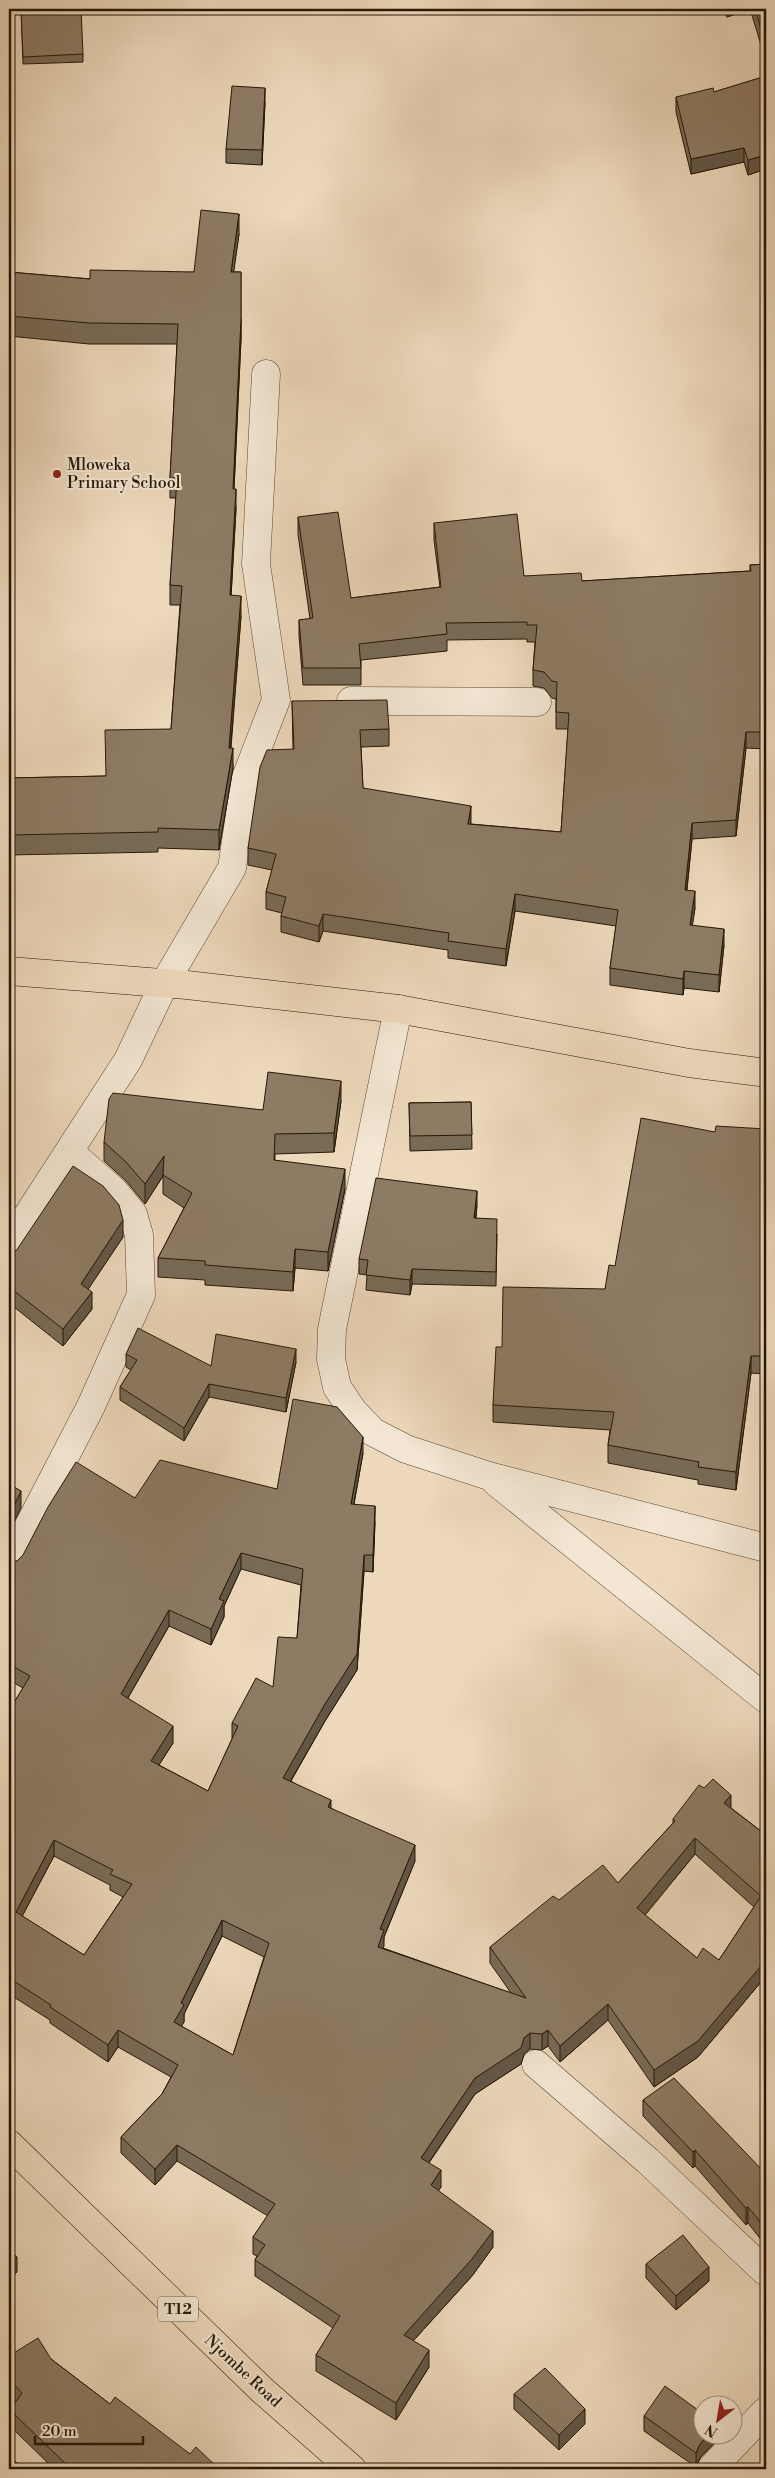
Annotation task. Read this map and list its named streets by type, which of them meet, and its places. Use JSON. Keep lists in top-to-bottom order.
{
  "streets": {
    "main road": ["T12", "Njombe Road"]
  },
  "places": ["Mloweka Primary School"],
  "scale_bar": "20 m",
  "north": "bottom left"
}
